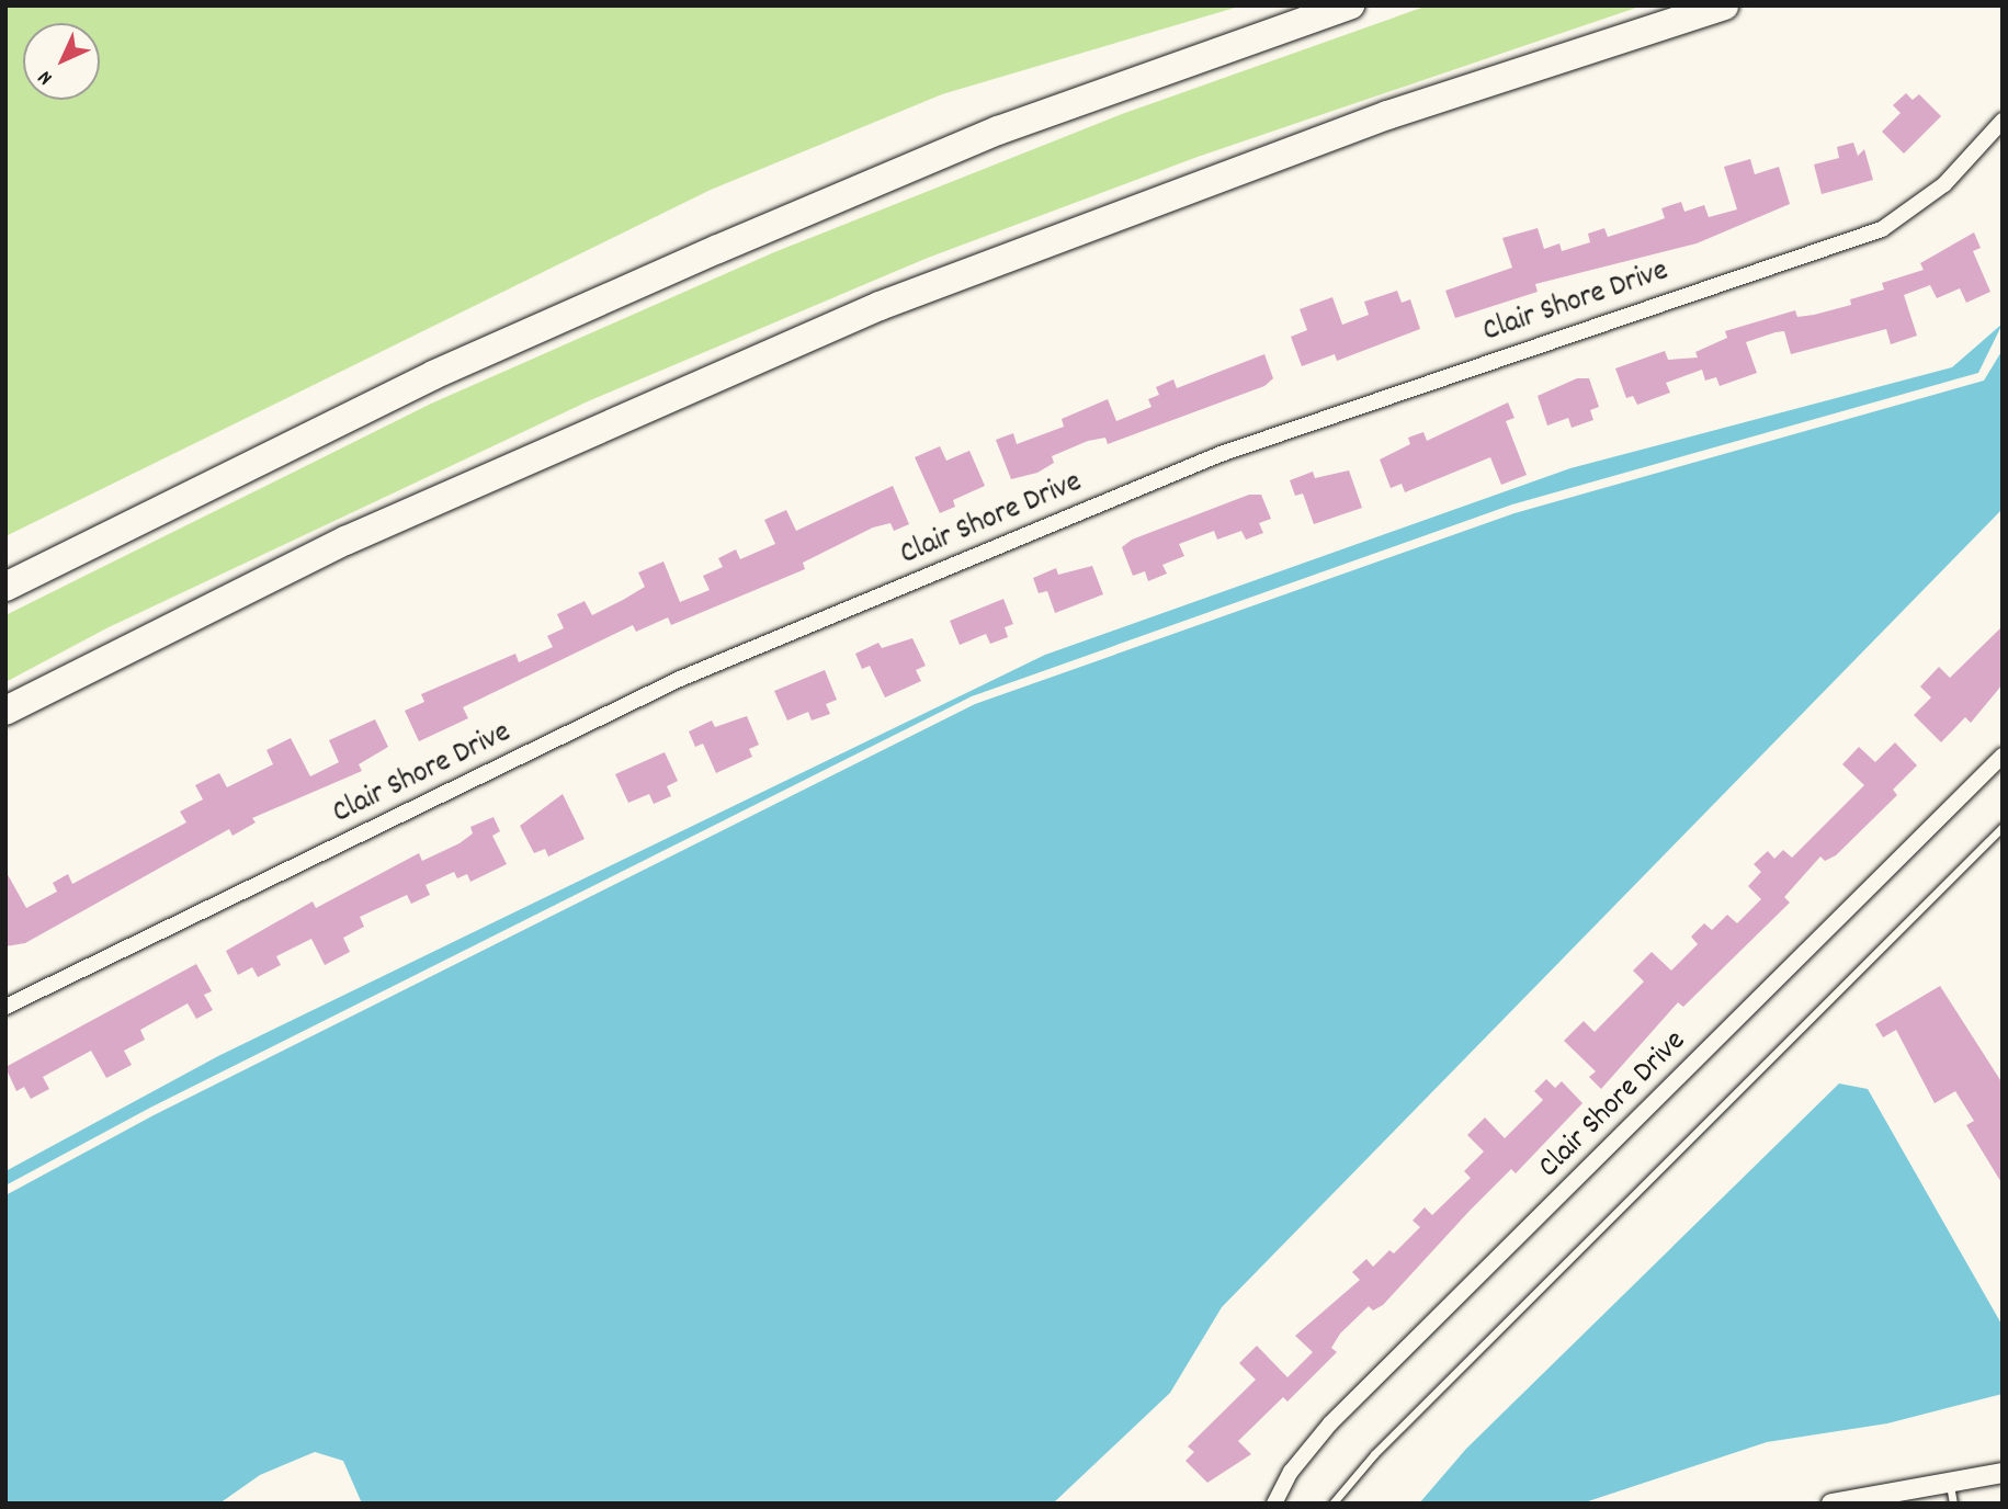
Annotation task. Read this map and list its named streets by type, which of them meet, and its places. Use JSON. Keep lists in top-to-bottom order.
{
  "streets": {
    "street": ["Clair Shore Drive"]
  },
  "north": "bottom left"
}
